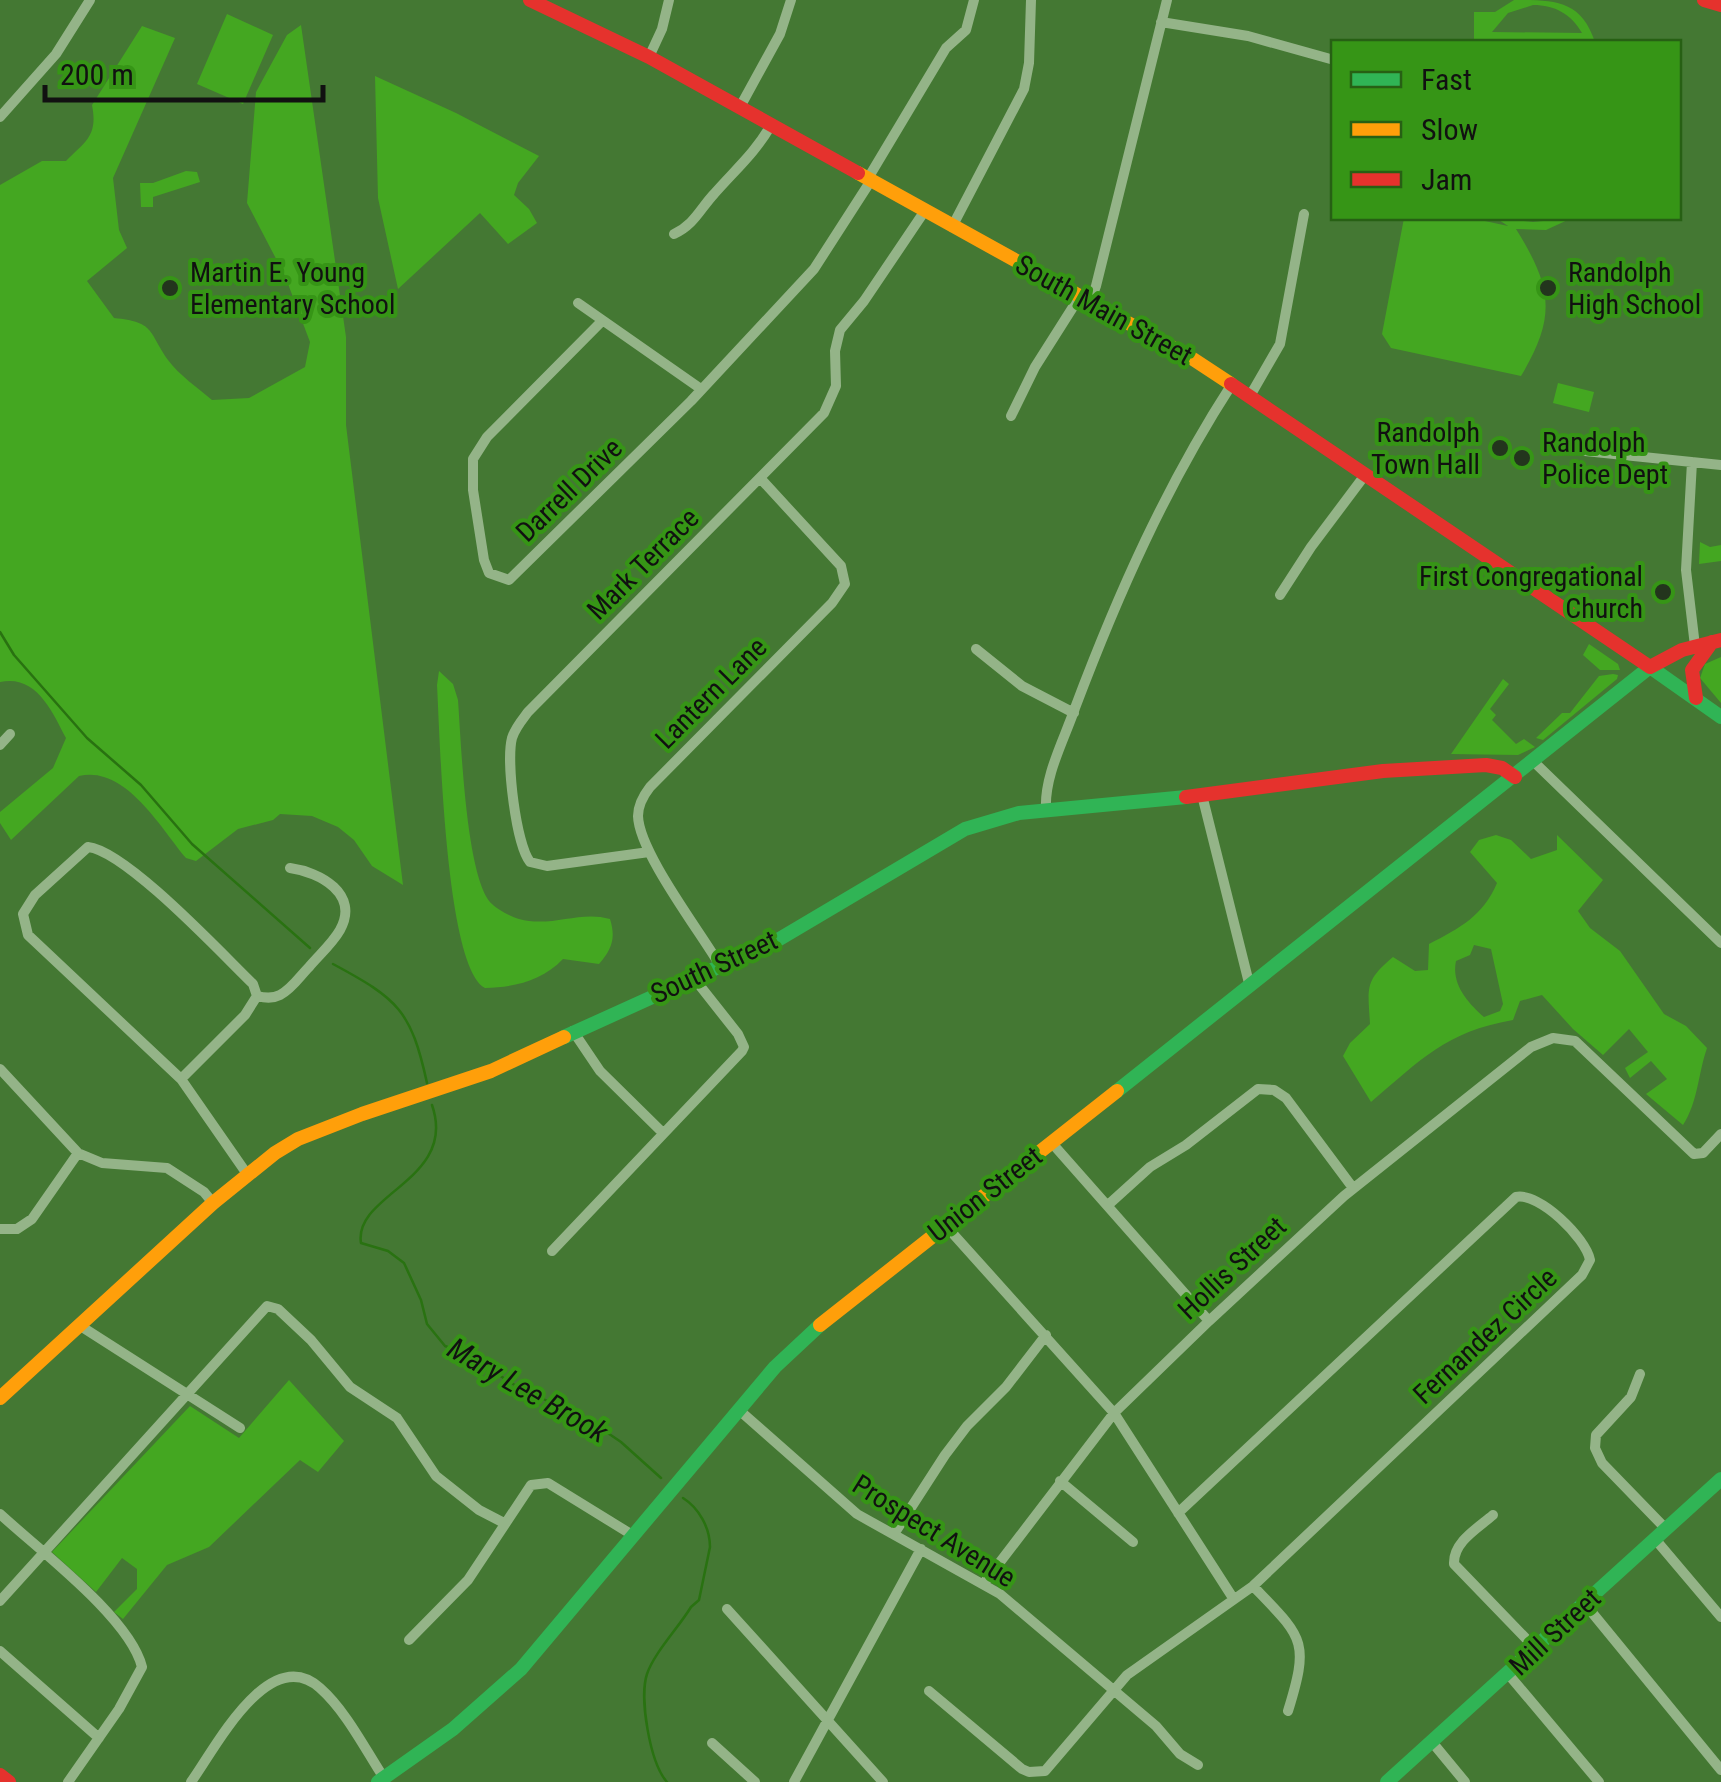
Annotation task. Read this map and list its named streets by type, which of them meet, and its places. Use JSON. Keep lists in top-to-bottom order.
{
  "streets": {
    "main road": [
      "South Main Street",
      "South Street",
      "Union Street",
      "Mill Street"
    ],
    "street": [
      "Darrell Drive",
      "Mark Terrace",
      "Lantern Lane",
      "Hollis Street",
      "Fernandez Circle",
      "Prospect Avenue"
    ]
  },
  "crossings": [
    ["South Main Street", "Darrell Drive"],
    ["South Main Street", "Mark Terrace"],
    ["South Main Street", "Union Street"],
    ["Mark Terrace", "Lantern Lane"],
    ["Lantern Lane", "South Street"],
    ["South Street", "Union Street"],
    ["Union Street", "Prospect Avenue"],
    ["Hollis Street", "Prospect Avenue"],
    ["Fernandez Circle", "Prospect Avenue"]
  ],
  "water": ["Mary Lee Brook"],
  "places": [
    "Martin E. Young Elementary School",
    "Randolph High School",
    "Randolph Town Hall",
    "Randolph Police Dept",
    "First Congregational Church"
  ],
  "legend": ["Fast", "Slow", "Jam"],
  "scale_bar": "200 m"
}
